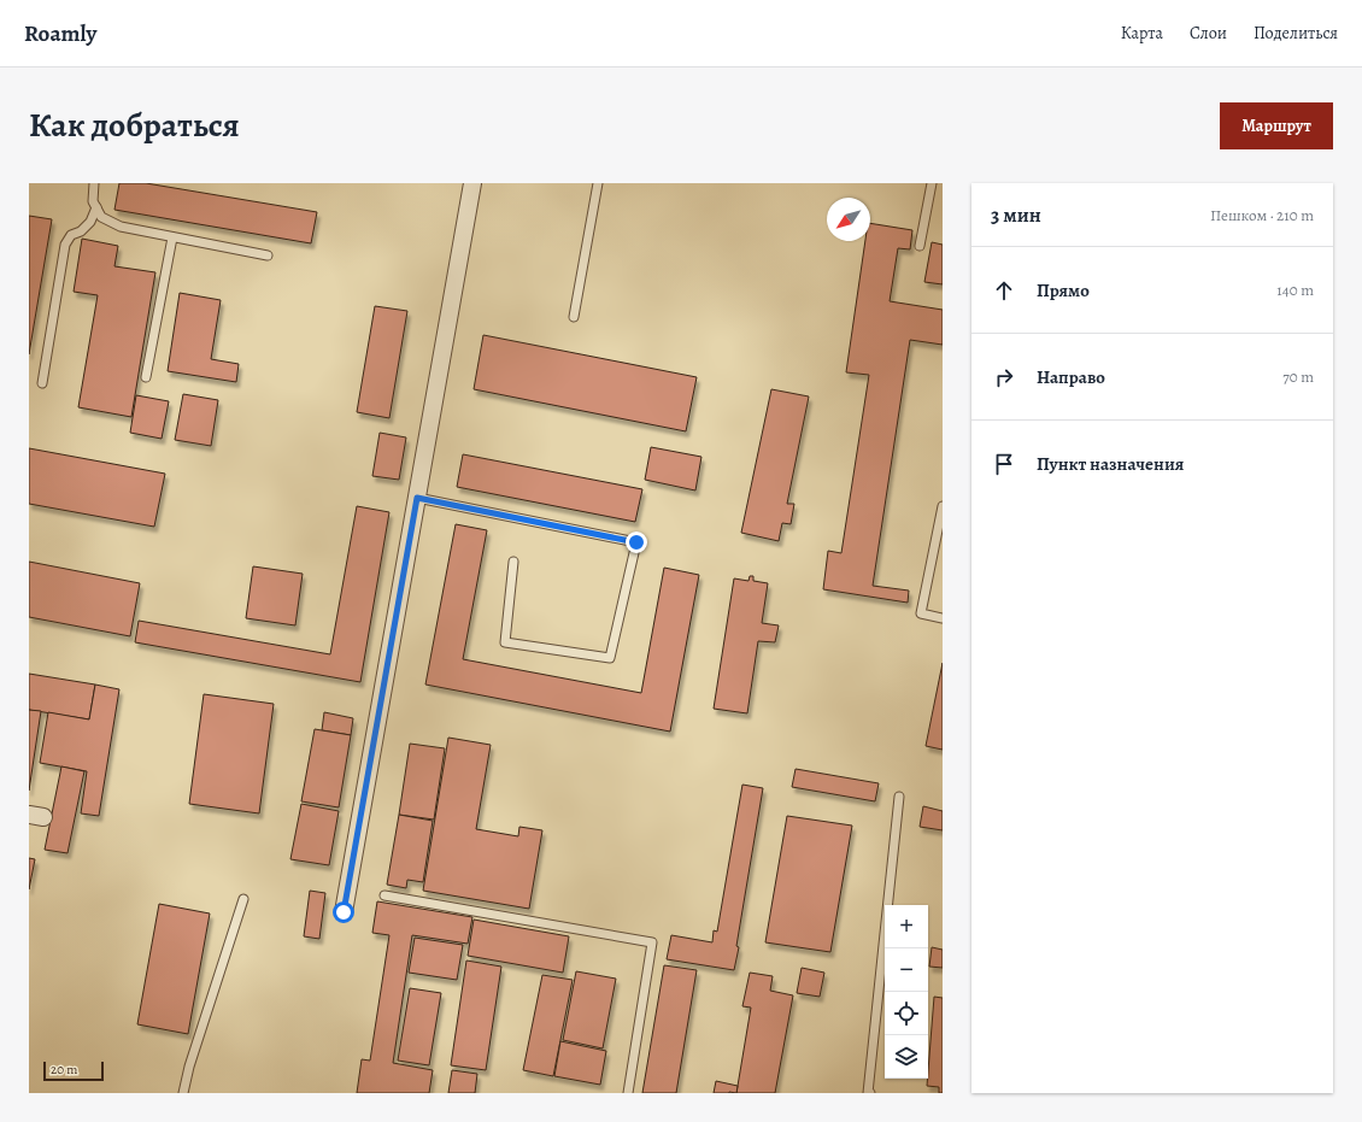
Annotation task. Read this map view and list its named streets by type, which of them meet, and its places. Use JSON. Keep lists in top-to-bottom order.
{
  "scale_bar": "20 m",
  "north": "bottom left",
  "page": {
    "header": "Roamly",
    "nav": ["Карта", "Слои", "Поделиться"],
    "title": "Как добраться",
    "buttons": "Маршрут",
    "heading": ["3 мин", "Пешком · 210 m"],
    "list": [
      ["Прямо", "140 m"],
      ["Направо", "70 m"],
      "Пункт назначения"
    ],
    "map_buttons": ["+", "−"],
    "scale": "20 m"
  }
}
